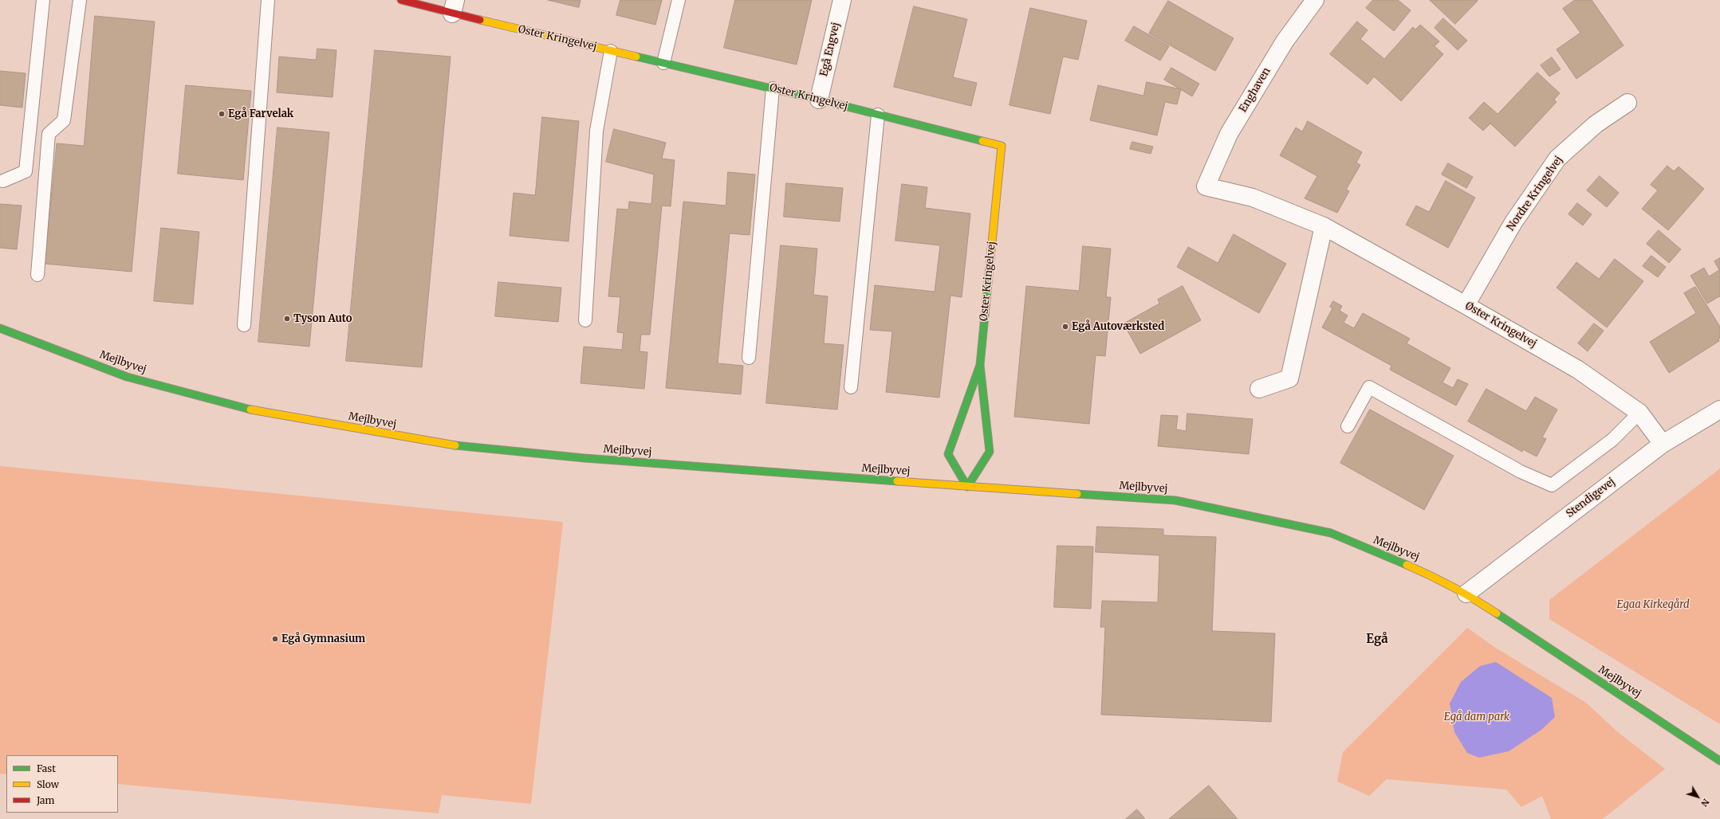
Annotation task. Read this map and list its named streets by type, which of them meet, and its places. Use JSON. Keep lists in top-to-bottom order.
{
  "streets": {
    "street": [
      "Øster Kringelvej",
      "Egå Engvej",
      "Enghaven",
      "Nordre Kringelvej",
      "Mejlbyvej",
      "Stendigevej"
    ]
  },
  "crossings": [
    ["Øster Kringelvej", "Egå Engvej"],
    ["Øster Kringelvej", "Enghaven"],
    ["Øster Kringelvej", "Nordre Kringelvej"],
    ["Øster Kringelvej", "Mejlbyvej"],
    ["Øster Kringelvej", "Stendigevej"],
    ["Mejlbyvej", "Stendigevej"]
  ],
  "districts": ["Egå"],
  "parks": ["Egaa Kirkegård", "Egå dam park"],
  "places": [
    "Egå Farvelak",
    "Tyson Auto",
    "Egå Autoværksted",
    "Egå Gymnasium"
  ],
  "legend": ["Fast", "Slow", "Jam"],
  "north": "bottom right"
}
